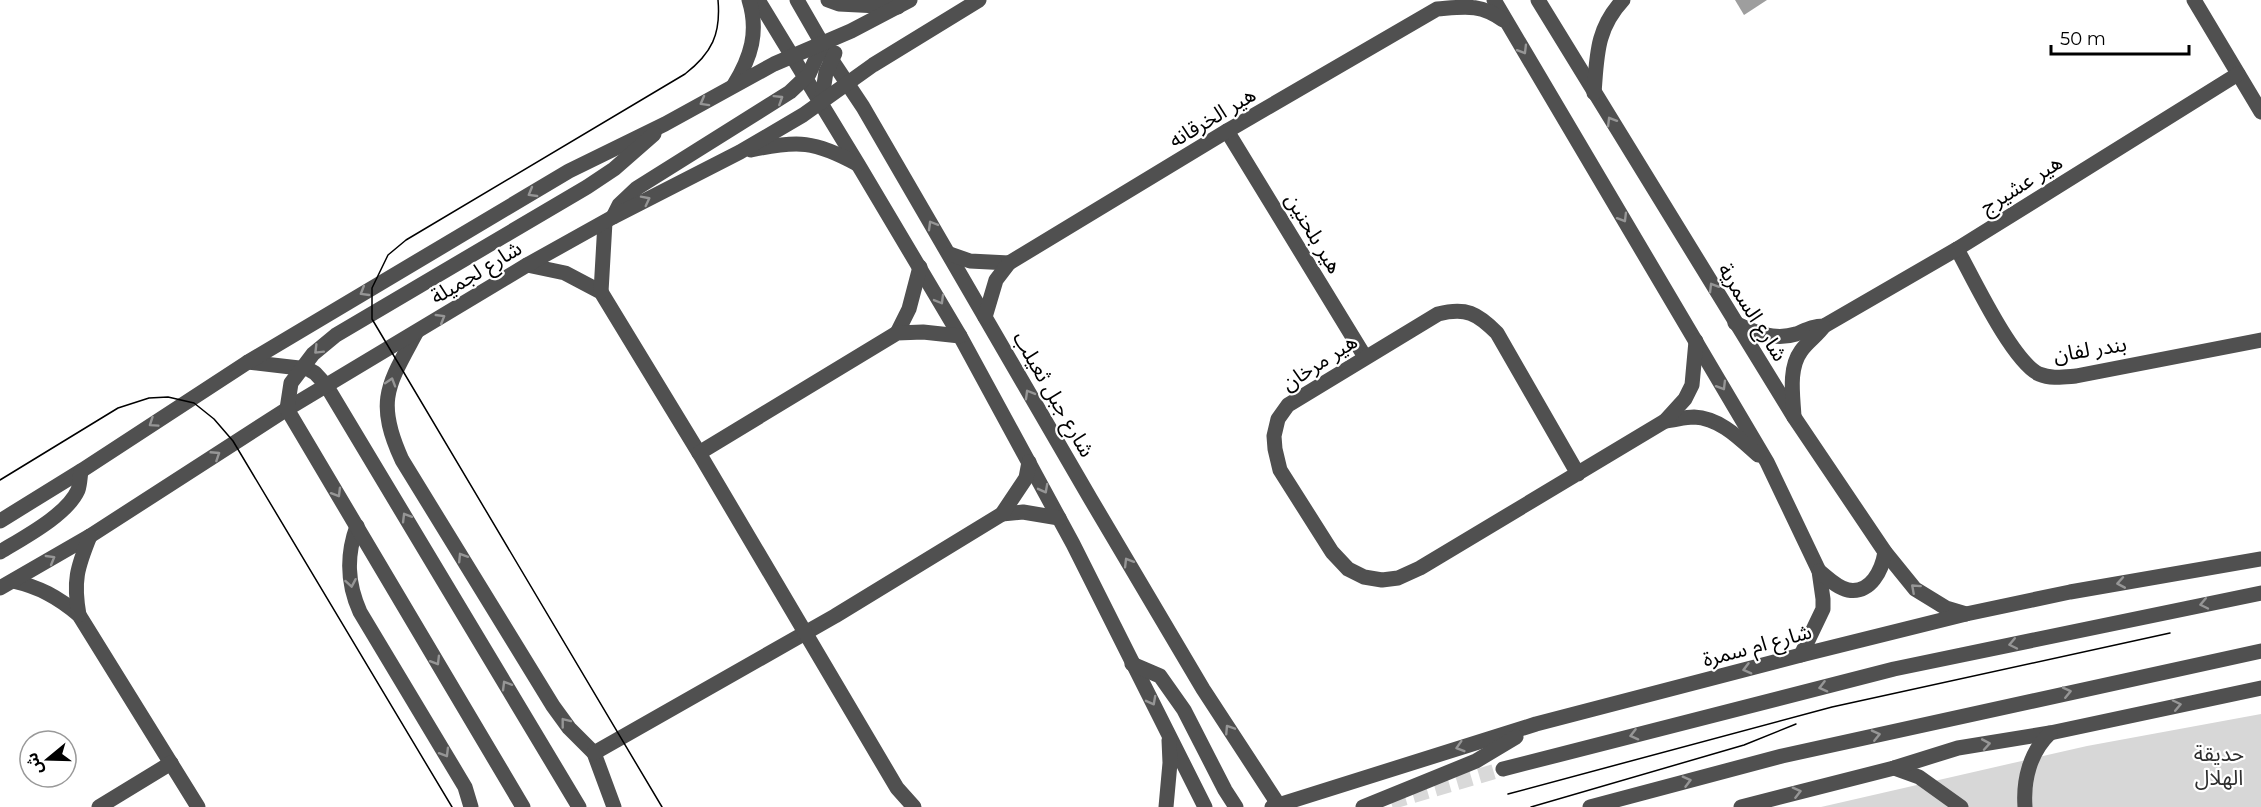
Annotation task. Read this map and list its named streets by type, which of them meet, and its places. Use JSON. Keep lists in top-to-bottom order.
{
  "streets": {
    "street": [
      "هير الخرقانه",
      "هير عشيرج",
      "هير بلحنين",
      "شارع لجميلة",
      "شارع السمرية",
      "بندر لفان",
      "هير مرخان",
      "شارع جبل ثعيلب",
      "شارع ام سمرة"
    ]
  },
  "crossings": [
    ["هير الخرقانه", "هير بلحنين"],
    ["هير الخرقانه", "شارع جبل ثعيلب"],
    ["هير عشيرج", "شارع السمرية"],
    ["هير عشيرج", "بندر لفان"],
    ["هير بلحنين", "هير مرخان"],
    ["شارع لجميلة", "شارع جبل ثعيلب"],
    ["شارع السمرية", "شارع ام سمرة"],
    ["شارع جبل ثعيلب", "شارع ام سمرة"]
  ],
  "parks": ["حديقة الهلال"],
  "scale_bar": "50 m",
  "north": "left"
}
